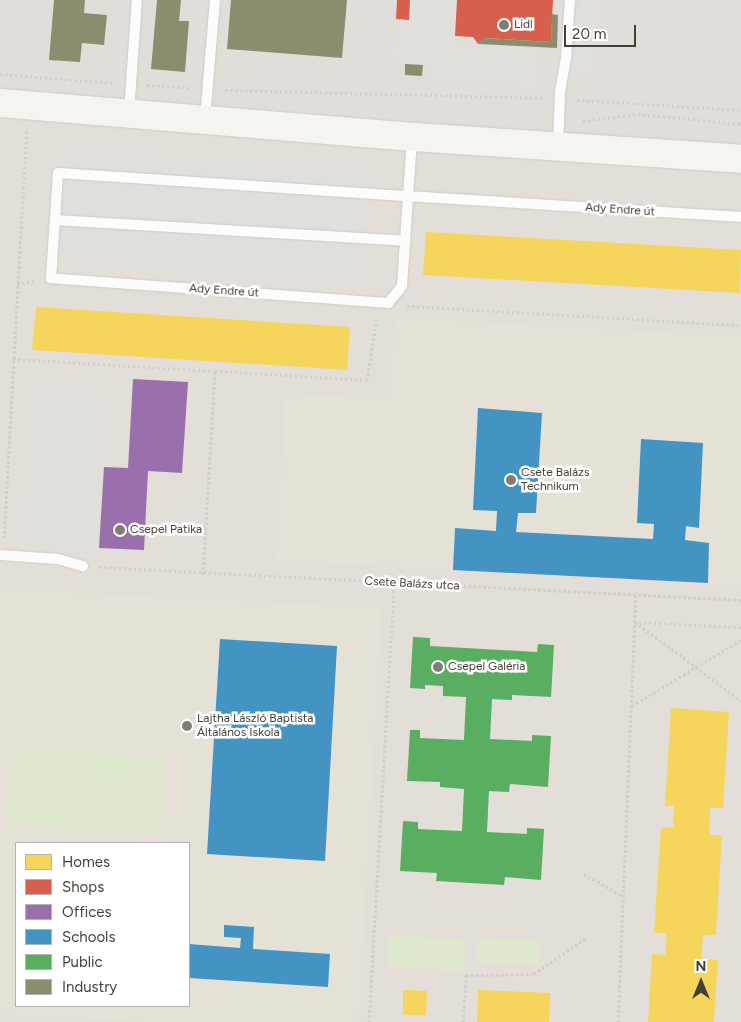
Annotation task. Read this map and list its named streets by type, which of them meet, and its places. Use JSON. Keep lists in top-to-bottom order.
{
  "streets": {
    "lane": ["Ady Endre út"],
    "path": ["Csete Balázs utca"]
  },
  "places": [
    "Lidl",
    "Csete Balázs Technikum",
    "Csepel Patika",
    "Csepel Galéria",
    "Lajtha László Baptista Általános Iskola"
  ],
  "legend": [
    "Homes",
    "Shops",
    "Offices",
    "Schools",
    "Public",
    "Industry"
  ],
  "scale_bar": "20 m",
  "north": "top"
}
